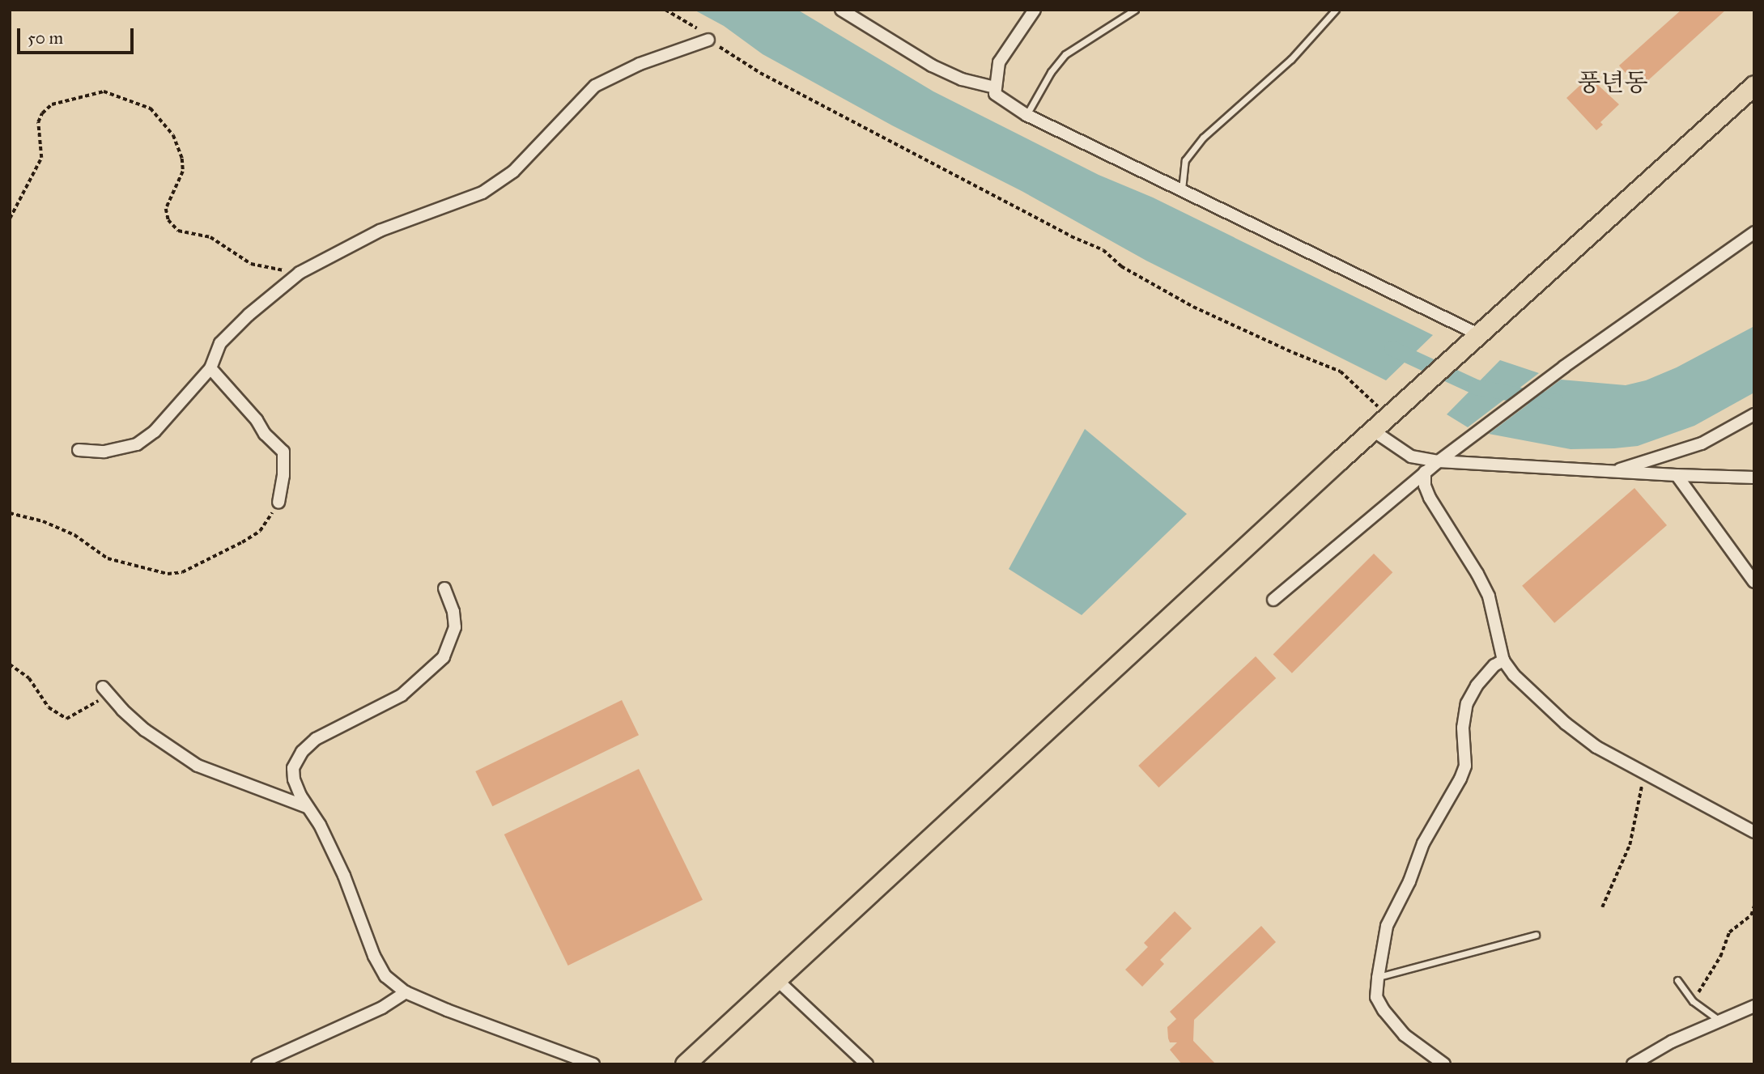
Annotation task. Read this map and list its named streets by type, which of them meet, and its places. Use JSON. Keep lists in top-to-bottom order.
{
  "districts": ["풍년동"],
  "scale_bar": "50 m"
}
